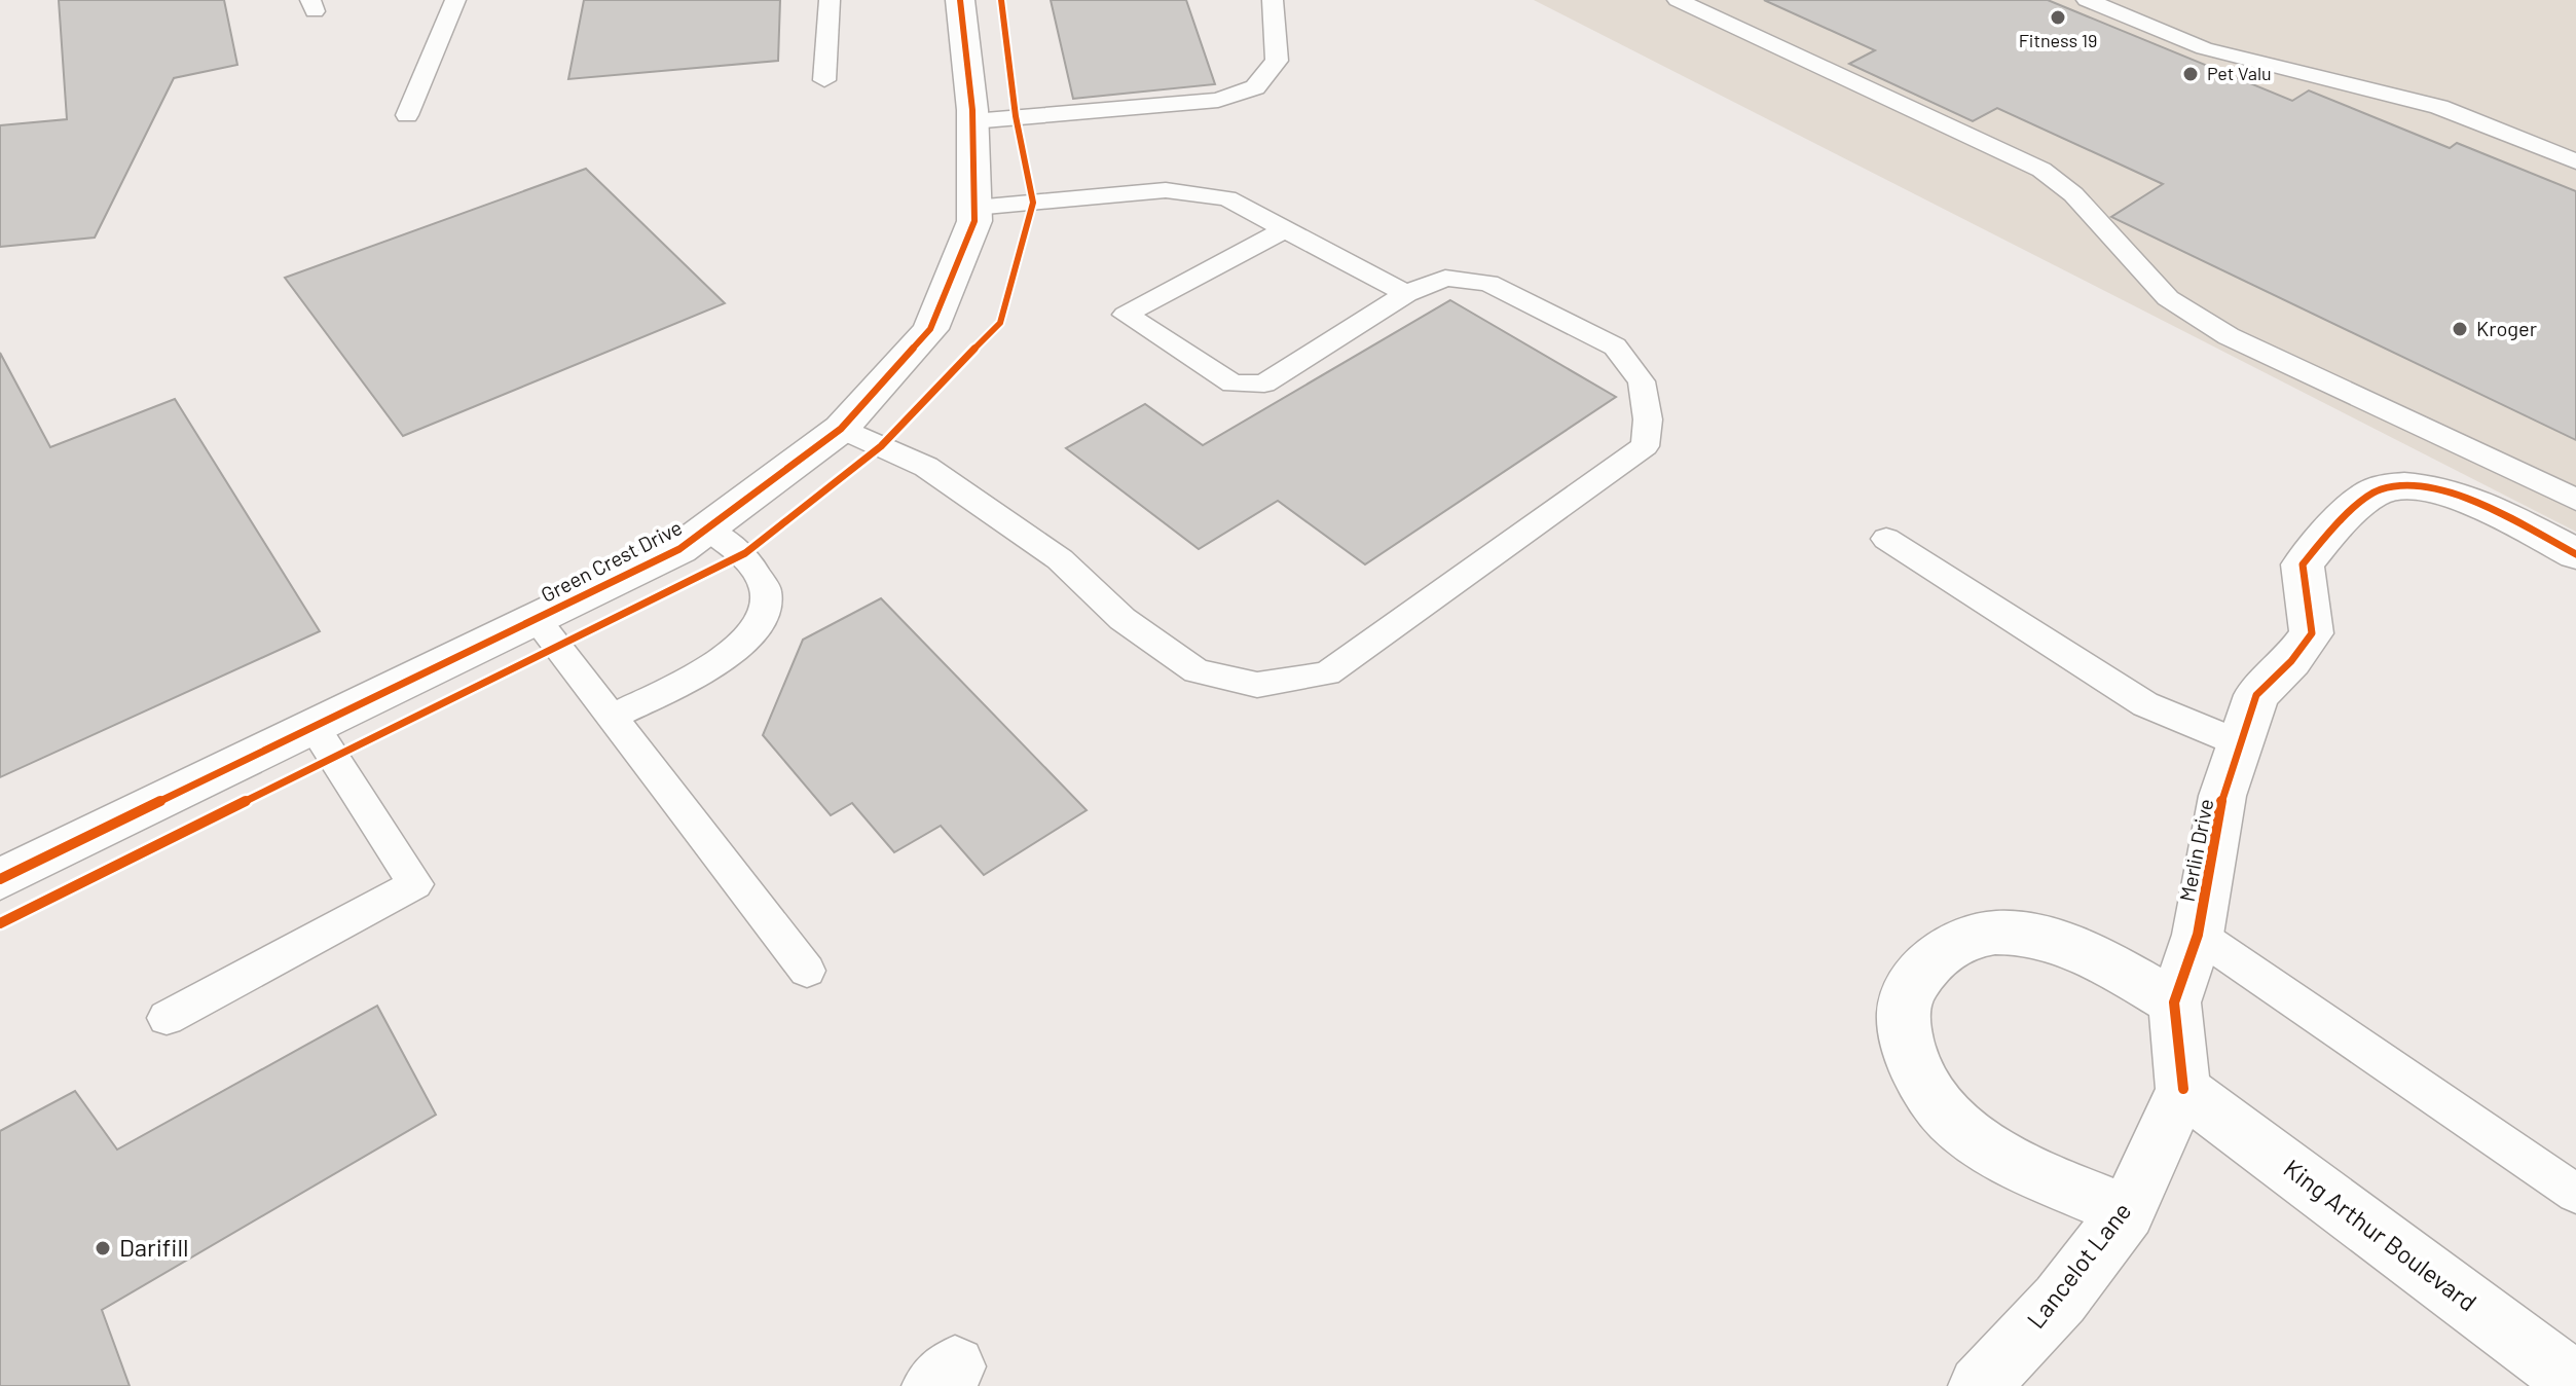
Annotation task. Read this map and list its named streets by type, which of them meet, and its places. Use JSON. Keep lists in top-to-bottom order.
{
  "streets": {
    "street": [
      "Green Crest Drive",
      "Merlin Drive",
      "King Arthur Boulevard",
      "Lancelot Lane"
    ]
  },
  "crossings": [
    ["Merlin Drive", "King Arthur Boulevard"],
    ["Merlin Drive", "Lancelot Lane"],
    ["King Arthur Boulevard", "Lancelot Lane"]
  ],
  "places": [
    "Fitness 19",
    "Pet Valu",
    "Kroger",
    "Darifill"
  ]
}
